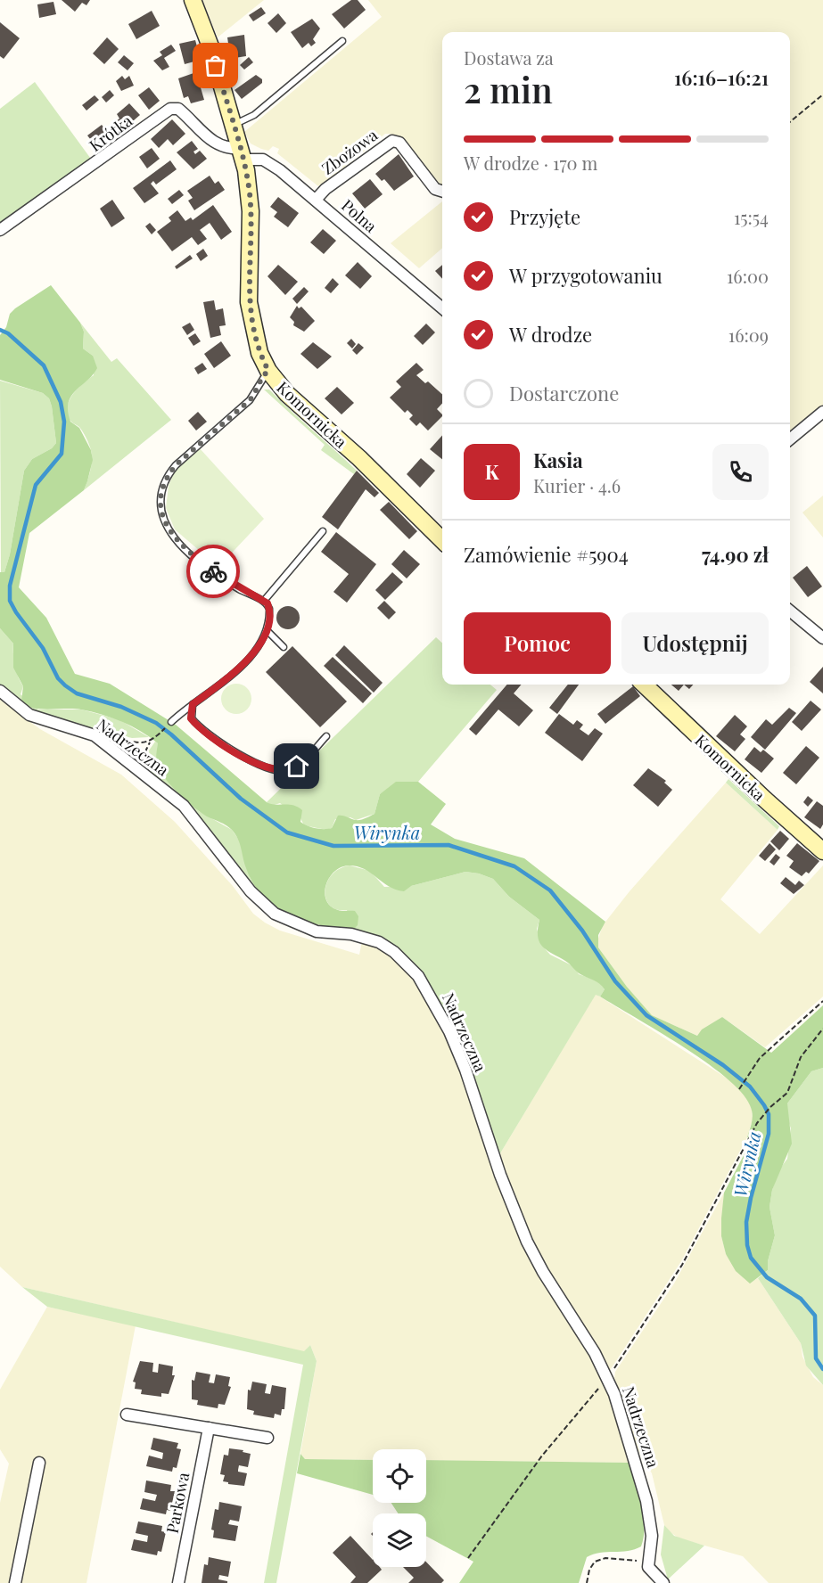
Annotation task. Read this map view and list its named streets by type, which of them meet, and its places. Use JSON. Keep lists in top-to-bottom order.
{
  "streets": {
    "street": [
      "Krótka",
      "Zbożowa",
      "Polna",
      "Komornicka",
      "Nadrzeczna",
      "Parkowa"
    ]
  },
  "crossings": [
    ["Krótka", "Polna"],
    ["Krótka", "Komornicka"],
    ["Zbożowa", "Polna"],
    ["Polna", "Komornicka"]
  ],
  "water": ["Wirynka"],
  "page": {
    "heading": ["2 min", "Dostawa za", "16:16–16:21"],
    "panel": [
      "Kasia",
      "Kurier · 4.6",
      "Zamówienie #5904",
      "74.90 zł"
    ],
    "bar": "W drodze · 170 m",
    "list": [
      ["Przyjęte", "15:54"],
      ["W przygotowaniu", "16:00"],
      ["W drodze", "16:09"],
      "Dostarczone"
    ],
    "round": "K",
    "buttons": ["Pomoc", "Udostępnij"]
  }
}
